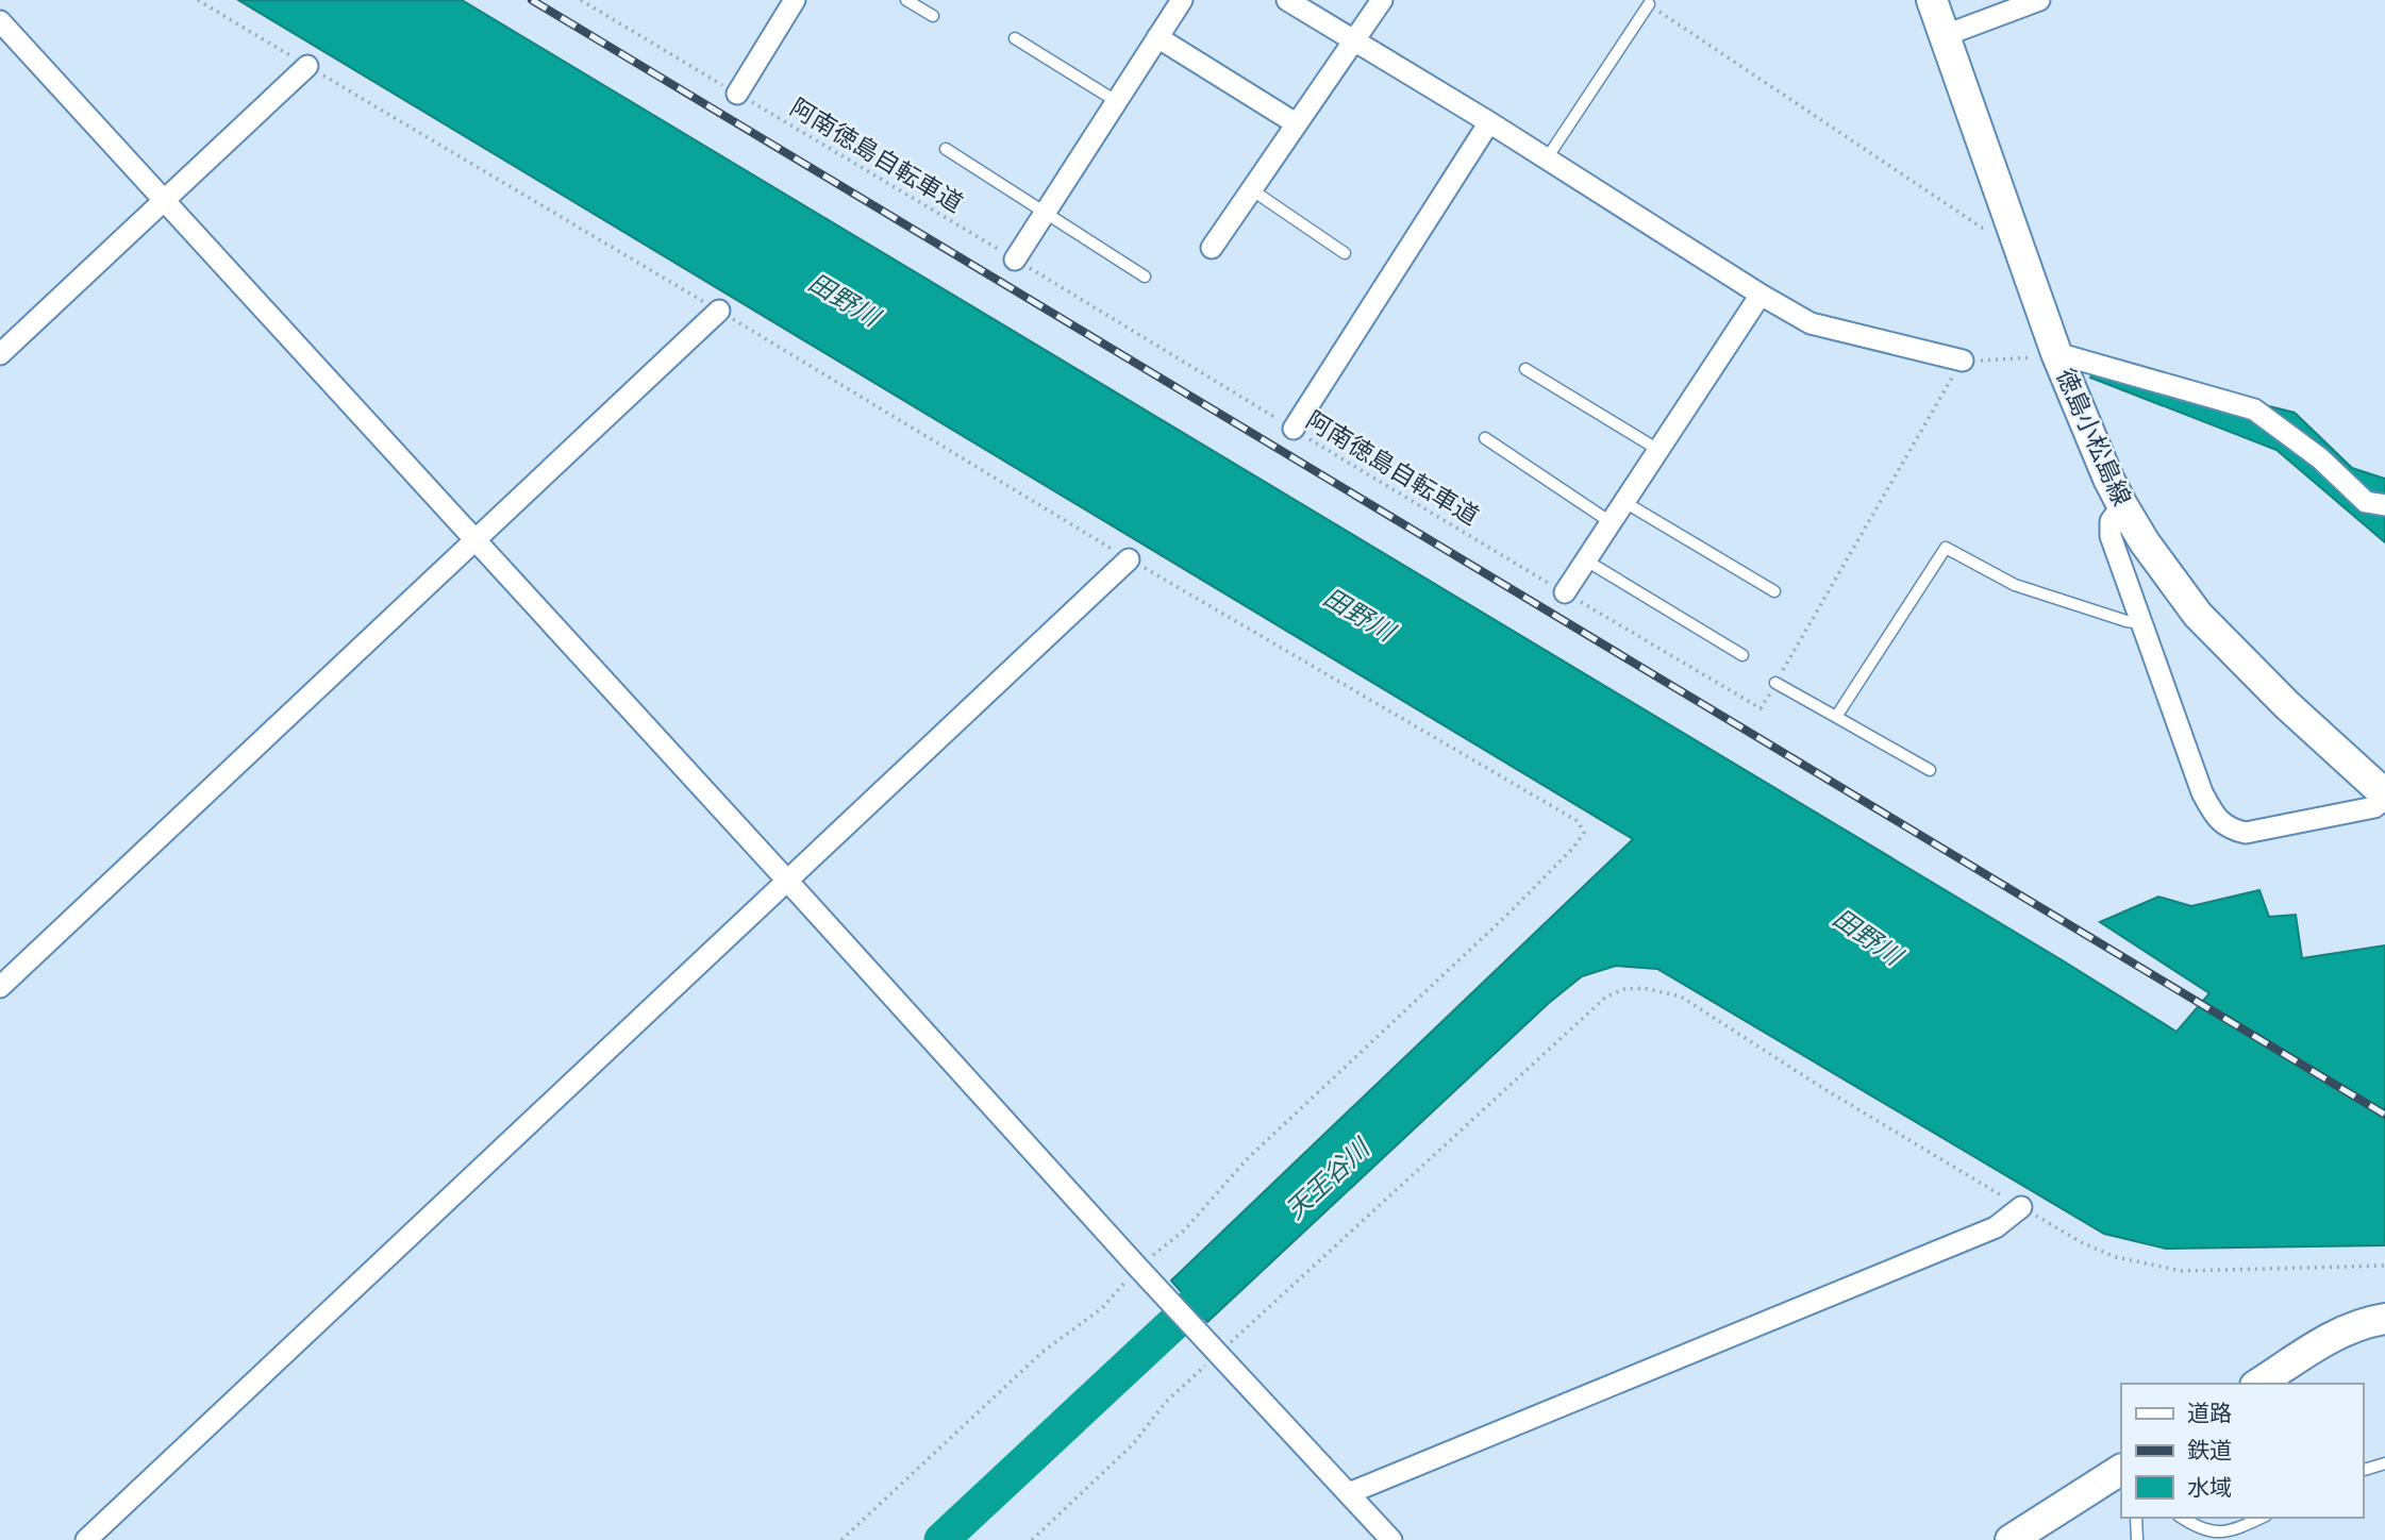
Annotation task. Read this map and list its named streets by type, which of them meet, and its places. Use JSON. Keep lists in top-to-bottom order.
{
  "streets": {
    "main road": ["徳島小松島線"],
    "path": ["阿南徳島自転車道"]
  },
  "water": ["田野川", "天王谷川"],
  "legend": ["道路", "鉄道", "水域"]
}
